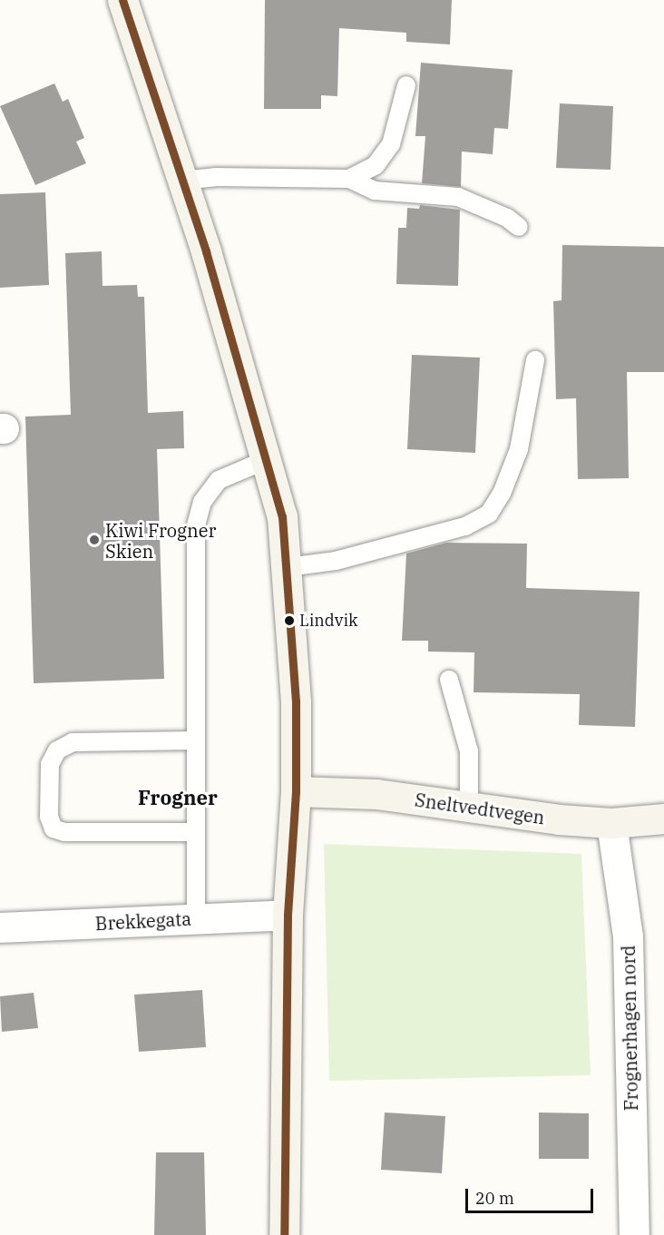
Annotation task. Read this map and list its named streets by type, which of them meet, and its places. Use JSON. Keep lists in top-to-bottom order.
{
  "streets": {
    "main road": ["Sneltvedtvegen"],
    "street": ["Brekkegata", "Frognerhagen nord"]
  },
  "crossings": [
    ["Sneltvedtvegen", "Frognerhagen nord"]
  ],
  "districts": ["Frogner"],
  "places": ["Kiwi Frogner Skien", "Lindvik"],
  "scale_bar": "20 m"
}
